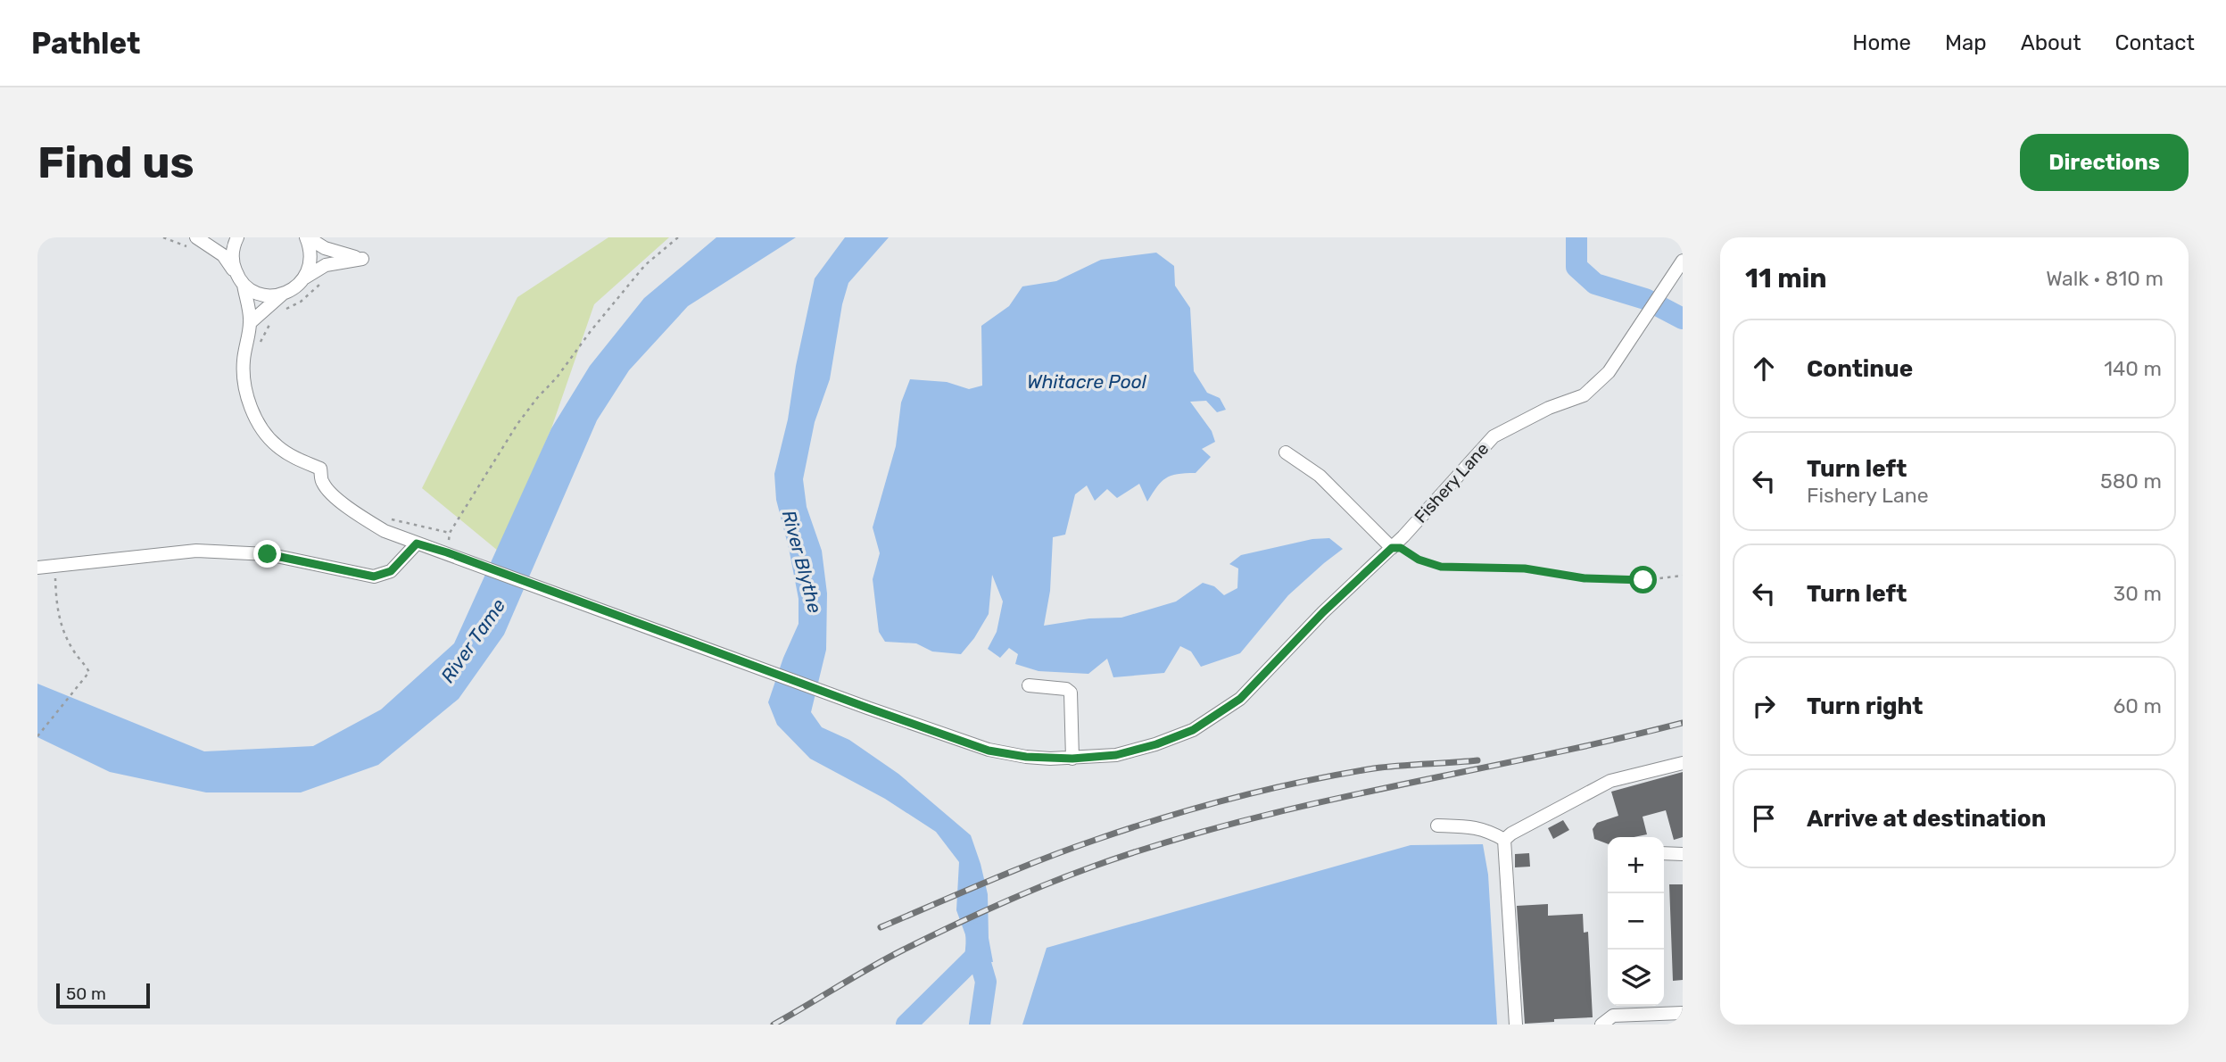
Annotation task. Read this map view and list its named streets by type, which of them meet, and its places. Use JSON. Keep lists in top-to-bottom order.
{
  "streets": {
    "street": ["Fishery Lane"]
  },
  "water": ["Whitacre Pool", "River Blythe", "River Tame"],
  "scale_bar": "50 m",
  "page": {
    "header": "Pathlet",
    "nav": [
      "Home",
      "Map",
      "About",
      "Contact"
    ],
    "buttons": "Directions",
    "title": "Find us",
    "heading": ["11 min", "Walk · 810 m"],
    "list": [
      ["Continue", "140 m"],
      ["Turn left", "Fishery Lane", "580 m"],
      ["Turn left", "30 m"],
      ["Turn right", "60 m"],
      "Arrive at destination"
    ],
    "map_buttons": ["+", "−"],
    "scale": "50 m"
  }
}
